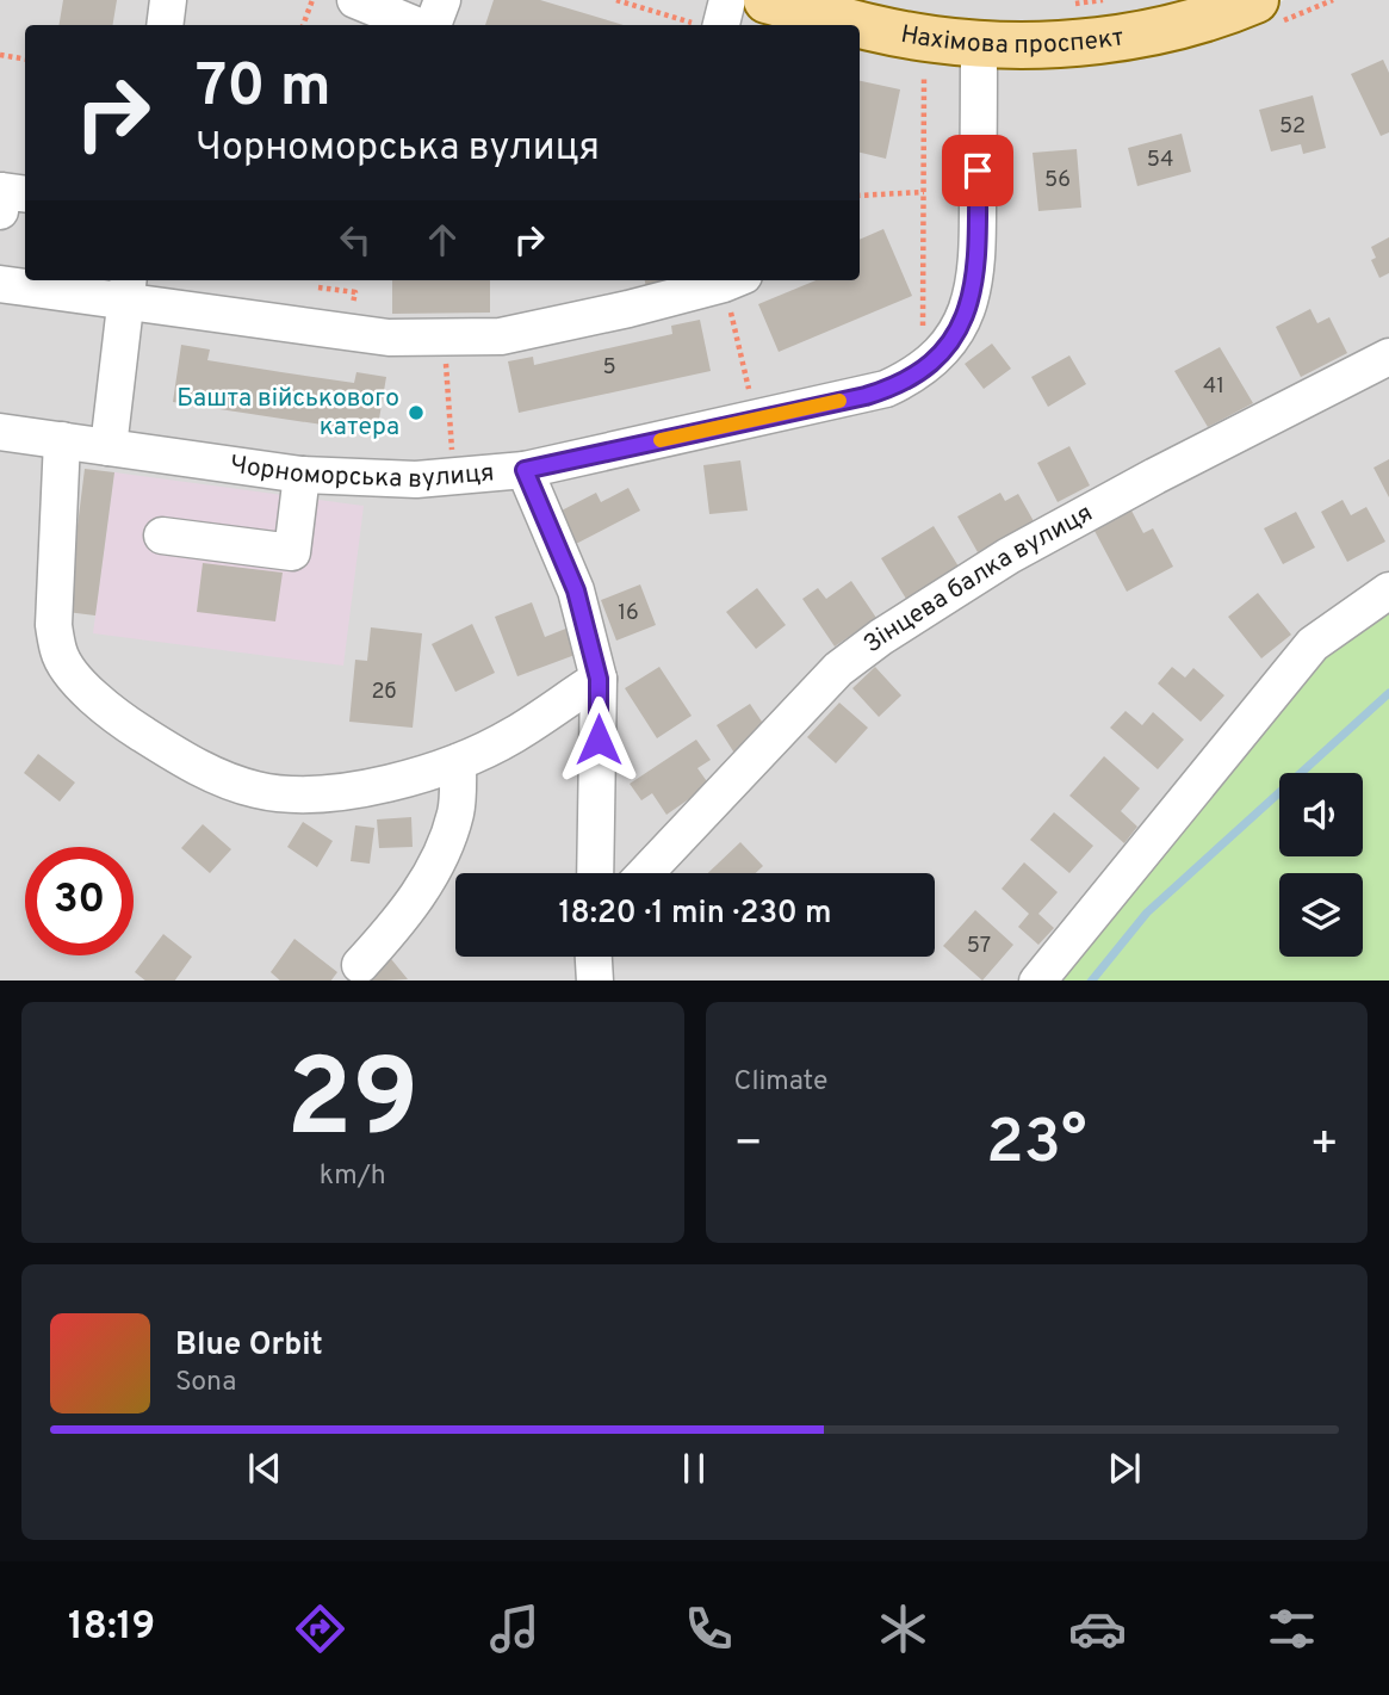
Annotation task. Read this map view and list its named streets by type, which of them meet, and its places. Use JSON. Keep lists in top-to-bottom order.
{
  "streets": {
    "main road": ["Нахімова проспект"],
    "street": ["Чорноморська вулиця", "Зінцева балка вулиця"]
  },
  "crossings": [
    ["Нахімова проспект", "Чорноморська вулиця"]
  ],
  "places": ["Башта військового катера"],
  "house_numbers": [
    "52",
    "54",
    "56",
    "5",
    "41",
    "16",
    "2б",
    "57"
  ],
  "page": {
    "turn": ["70 m", "Чорноморська вулиця"],
    "limit": "30",
    "trip": "18:20 · 1 min · 230 m",
    "tile": [
      ["29", "km/h"],
      "Climate"
    ],
    "heat": ["−", "23°", "+"],
    "song": ["Blue Orbit", "Sona"],
    "tabs": "18:19"
  }
}
